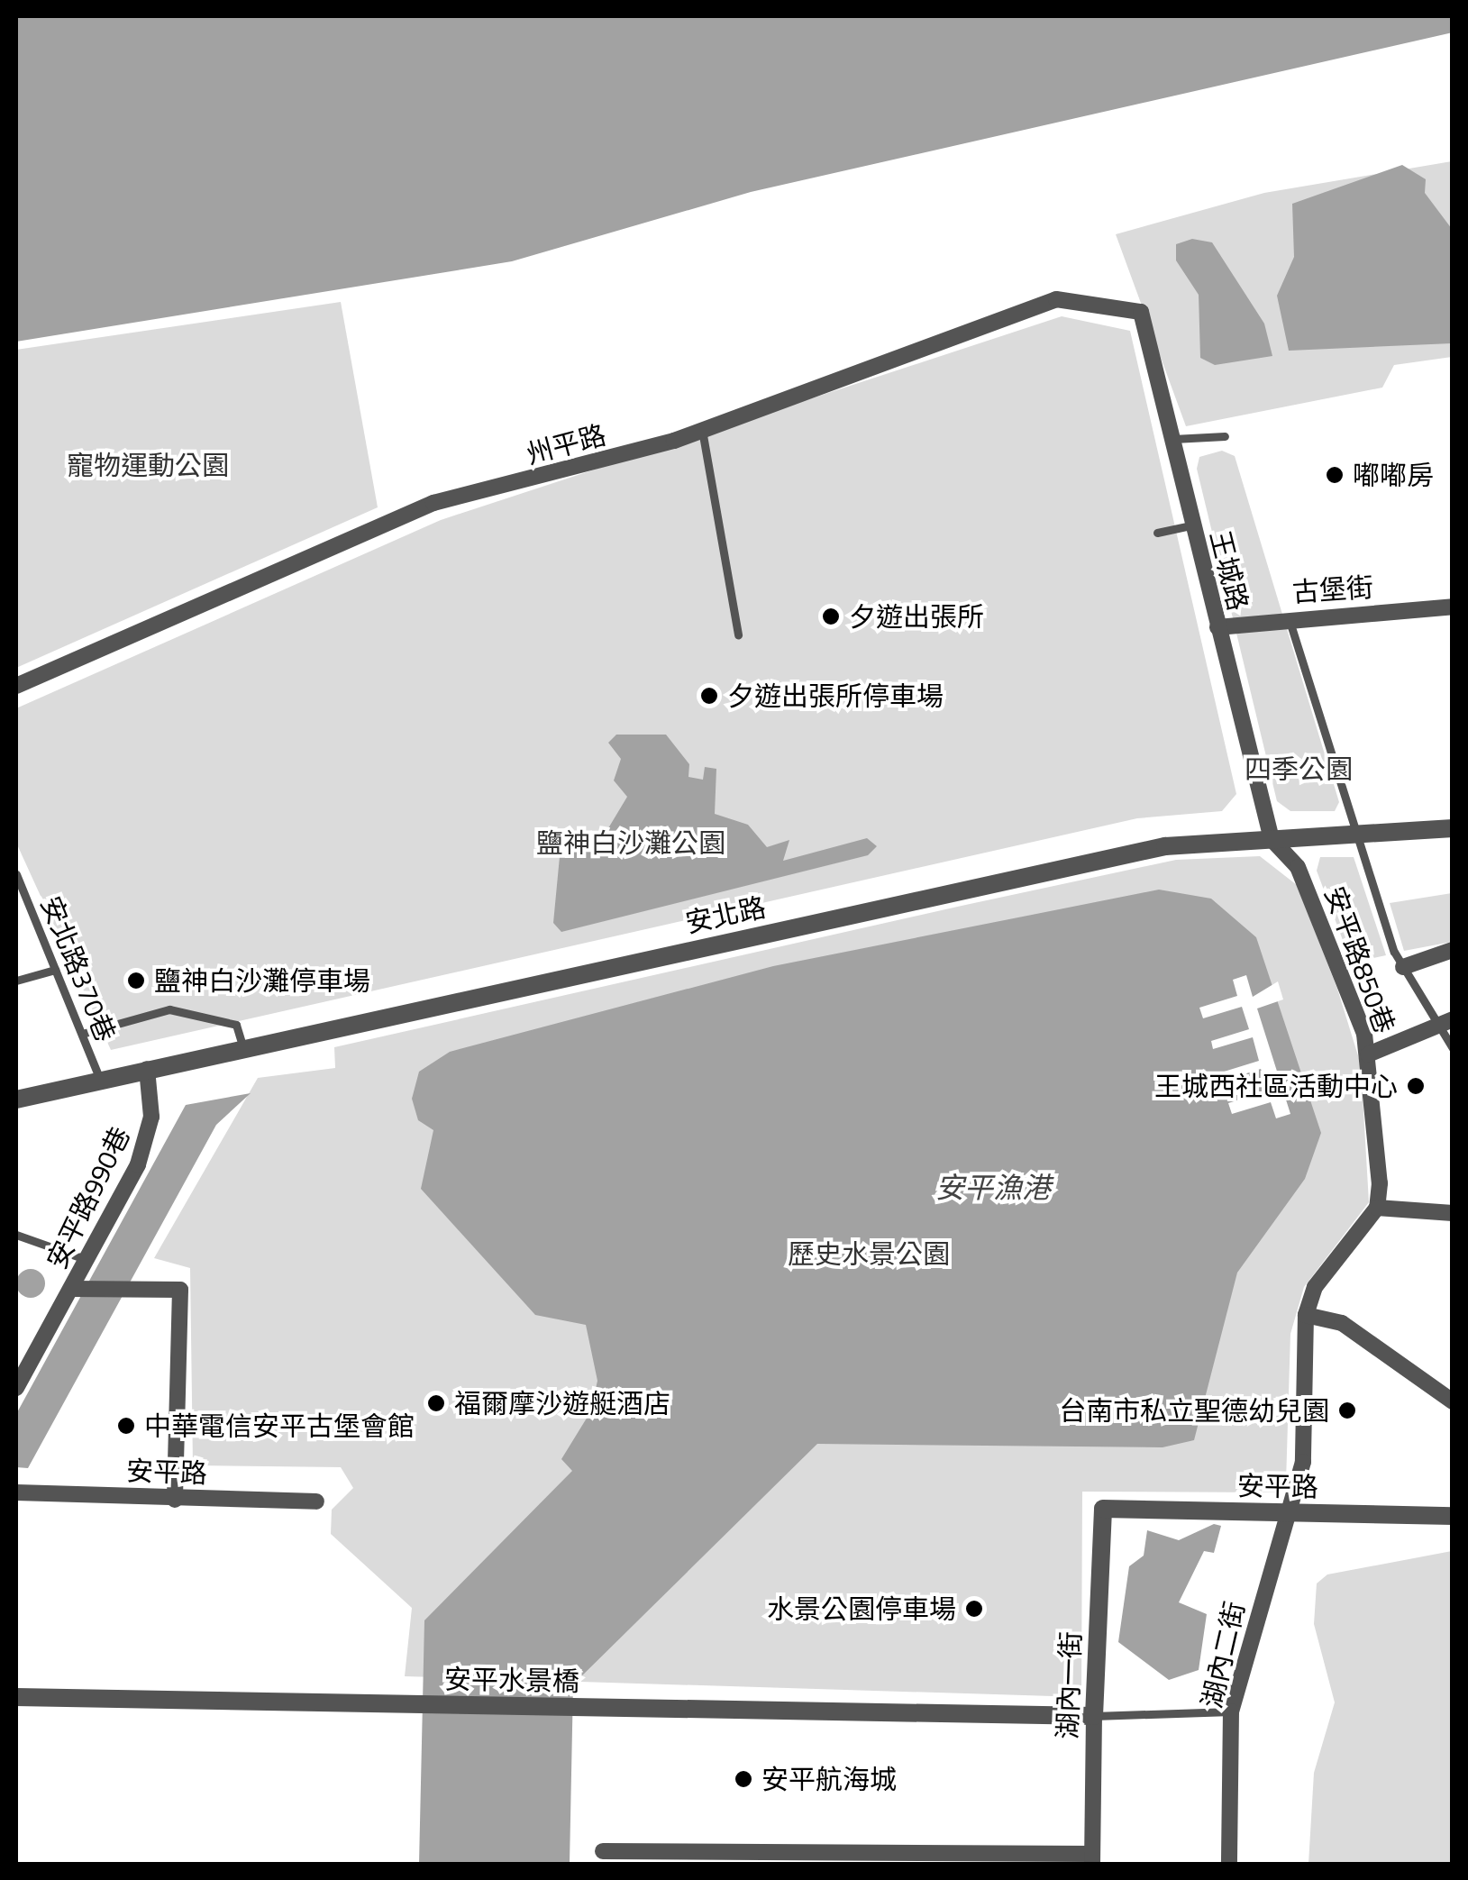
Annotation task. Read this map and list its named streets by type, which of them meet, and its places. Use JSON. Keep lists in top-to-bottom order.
{
  "streets": {
    "street": [
      "州平路",
      "王城路",
      "古堡街",
      "安北路",
      "安平路850巷",
      "安平路990巷",
      "安平路",
      "湖內二街",
      "安平水景橋",
      "湖內一街"
    ],
    "lane": ["安北路370巷"]
  },
  "crossings": [
    ["州平路", "王城路"],
    ["王城路", "古堡街"],
    ["王城路", "安北路"],
    ["王城路", "安平路850巷"],
    ["安北路", "安平路850巷"],
    ["安北路", "安北路370巷"],
    ["安北路", "安平路990巷"],
    ["安平路", "湖內二街"],
    ["安平路", "湖內一街"],
    ["安平水景橋", "湖內一街"]
  ],
  "water": ["安平漁港"],
  "parks": [
    "寵物運動公園",
    "四季公園",
    "鹽神白沙灘公園",
    "歷史水景公園"
  ],
  "places": [
    "嘟嘟房",
    "夕遊出張所",
    "夕遊出張所停車場",
    "鹽神白沙灘停車場",
    "王城西社區活動中心",
    "福爾摩沙遊艇酒店",
    "台南市私立聖德幼兒園",
    "中華電信安平古堡會館",
    "水景公園停車場",
    "安平航海城"
  ]
}
